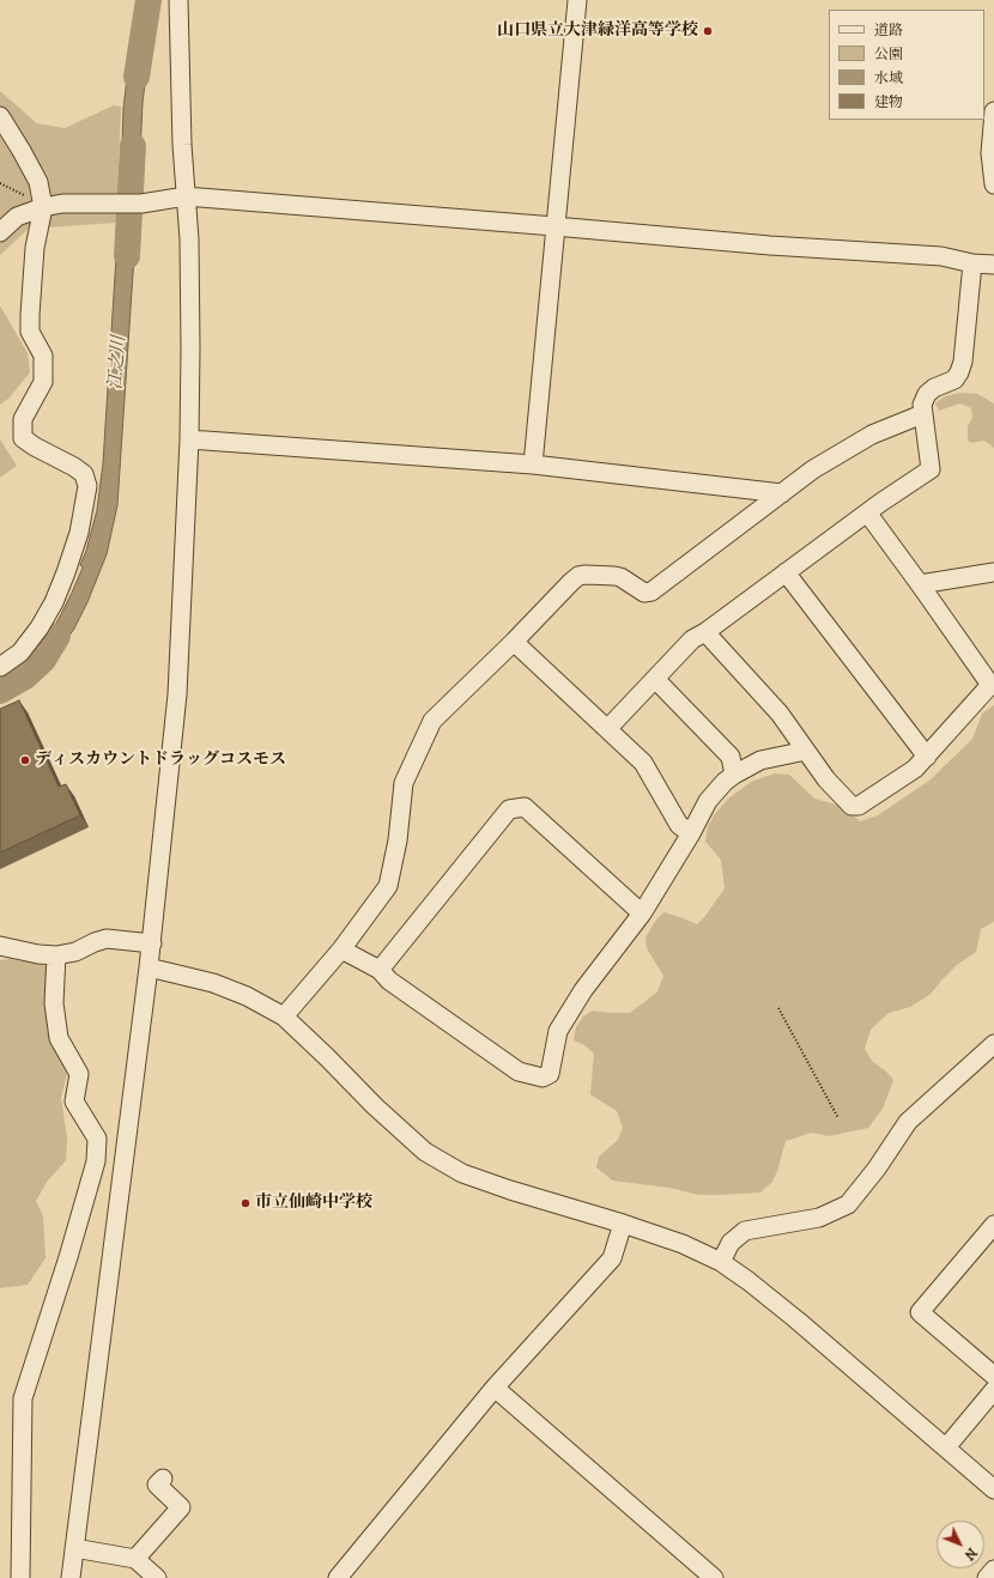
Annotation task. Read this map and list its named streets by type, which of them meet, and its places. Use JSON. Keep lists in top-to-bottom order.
{
  "water": ["江之川"],
  "places": ["山口県立大津緑洋高等学校", "ディスカウントドラッグコスモス", "市立仙崎中学校"],
  "legend": [
    "道路",
    "公園",
    "水域",
    "建物"
  ],
  "north": "bottom right"
}
